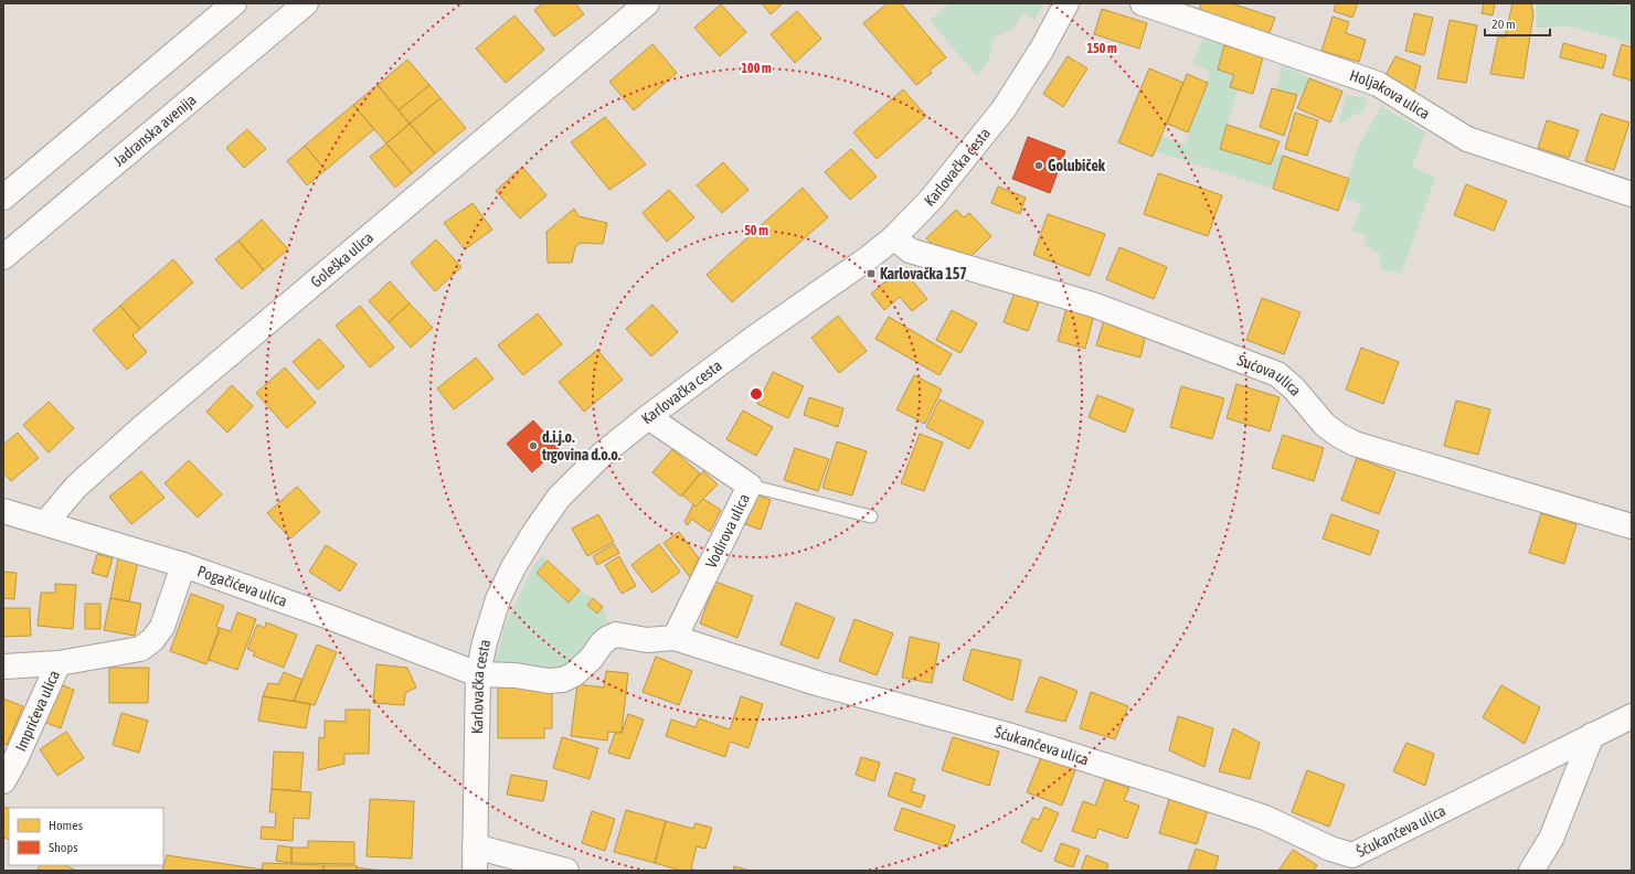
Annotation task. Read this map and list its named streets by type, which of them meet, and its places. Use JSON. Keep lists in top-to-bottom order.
{
  "streets": {
    "street": [
      "Holjakova ulica",
      "Jadranska avenija",
      "Karlovačka cesta",
      "Goleška ulica",
      "Sućova ulica",
      "Vodirova ulica",
      "Pogačićeva ulica",
      "Imprićeva ulica",
      "Šćukančeva ulica"
    ]
  },
  "crossings": [
    ["Karlovačka cesta", "Sućova ulica"],
    ["Karlovačka cesta", "Vodirova ulica"],
    ["Karlovačka cesta", "Pogačićeva ulica"],
    ["Karlovačka cesta", "Šćukančeva ulica"],
    ["Goleška ulica", "Pogačićeva ulica"],
    ["Vodirova ulica", "Šćukančeva ulica"],
    ["Pogačićeva ulica", "Imprićeva ulica"],
    ["Pogačićeva ulica", "Šćukančeva ulica"]
  ],
  "places": {
    "other": ["Golubiček", "d.i.j.o. trgovina d.o.o."],
    "transit": ["Karlovačka 157"]
  },
  "legend": ["Homes", "Shops"],
  "scale_bar": "20 m",
  "rings": ["150 m", "100 m", "50 m"]
}
